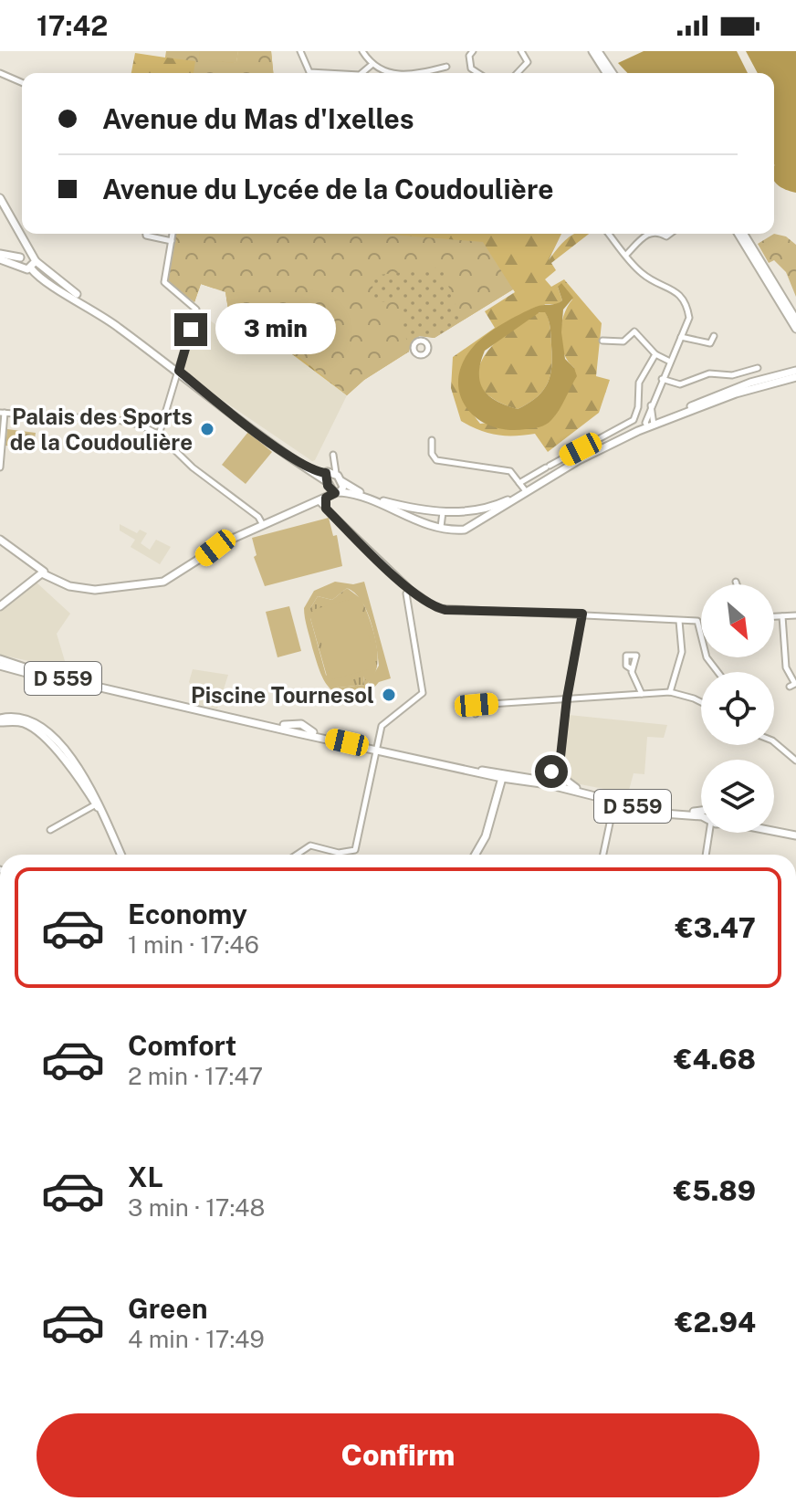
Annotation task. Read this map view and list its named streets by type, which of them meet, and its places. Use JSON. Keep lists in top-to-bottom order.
{
  "streets": {
    "street": ["D 559"]
  },
  "places": ["Palais des Sports de la Coudoulière", "Piscine Tournesol"],
  "north": "bottom right",
  "page": {
    "status": "17:42",
    "banner": ["Avenue du Mas d'Ixelles", "Avenue du Lycée de la Coudoulière"],
    "bubble": "3 min",
    "list": [
      {
        "name": "Economy",
        "note": "1 min · 17:46",
        "value": "€3.47"
      },
      {
        "name": "Comfort",
        "note": "2 min · 17:47",
        "value": "€4.68"
      },
      {
        "name": "XL",
        "note": "3 min · 17:48",
        "value": "€5.89"
      },
      {
        "name": "Green",
        "note": "4 min · 17:49",
        "value": "€2.94"
      }
    ],
    "buttons": "Confirm"
  }
}
